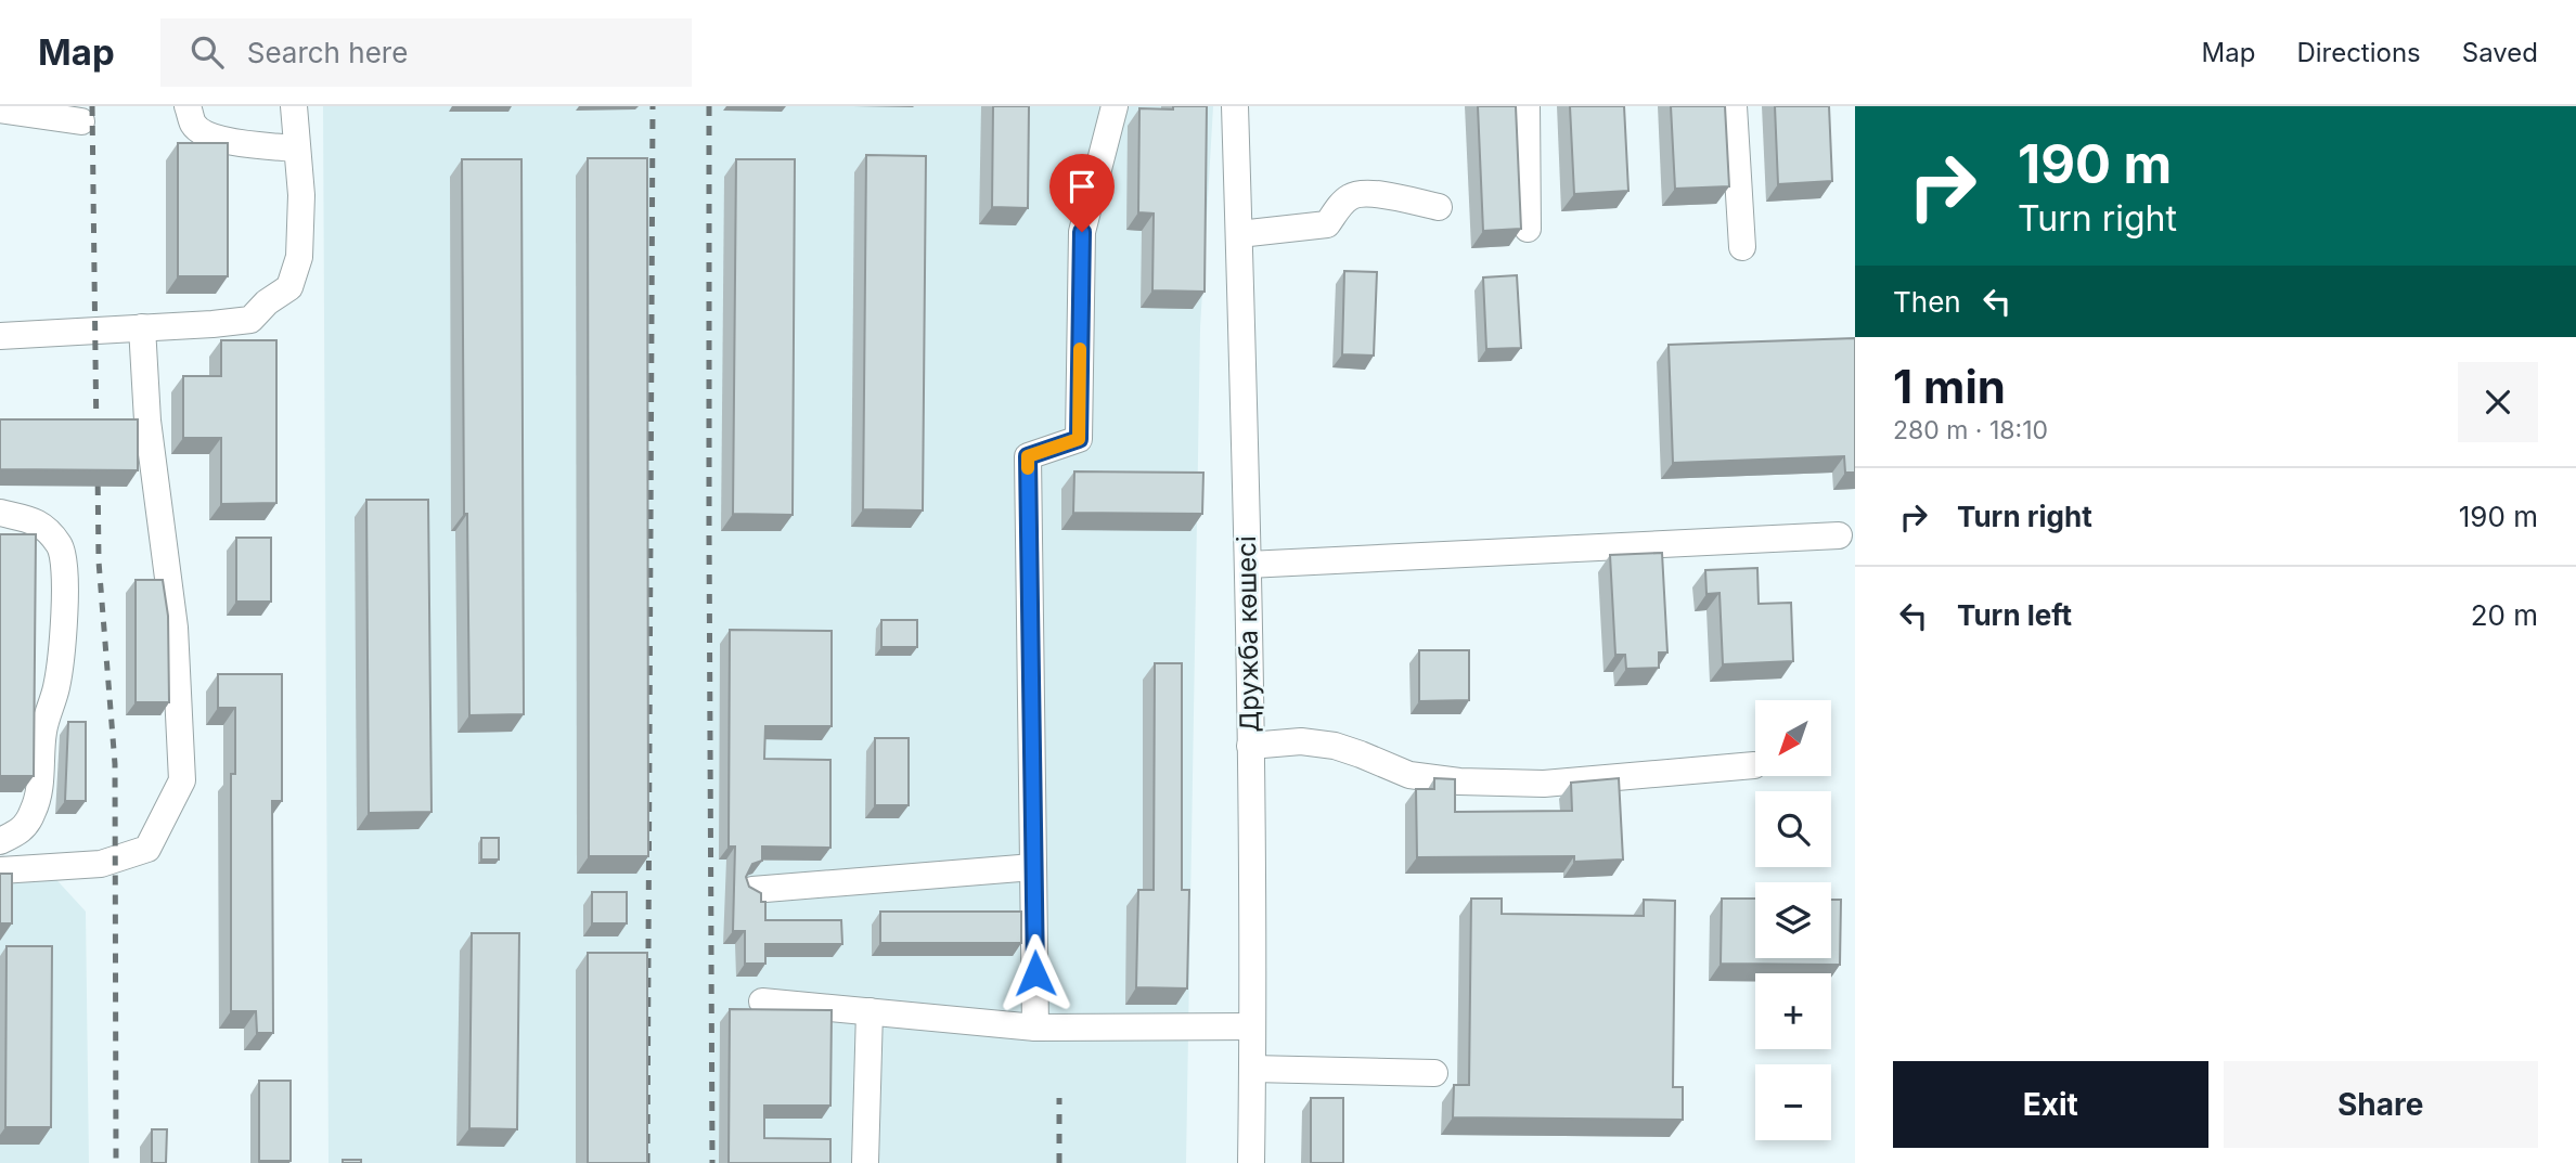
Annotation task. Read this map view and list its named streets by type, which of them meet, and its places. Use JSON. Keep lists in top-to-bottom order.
{
  "streets": {
    "street": ["Дружба көшесі"]
  },
  "north": "bottom left",
  "page": {
    "header": "Map",
    "search": "Search here",
    "nav": ["Map", "Directions", "Saved"],
    "turn": ["190 m", "Turn right"],
    "then": "Then",
    "heading": ["1 min", "280 m · 18:10"],
    "list": [
      {
        "name": "Turn right",
        "value": "190 m"
      },
      {
        "name": "Turn left",
        "value": "20 m"
      }
    ],
    "map_buttons": ["+", "−"],
    "buttons": ["Exit", "Share"]
  }
}
